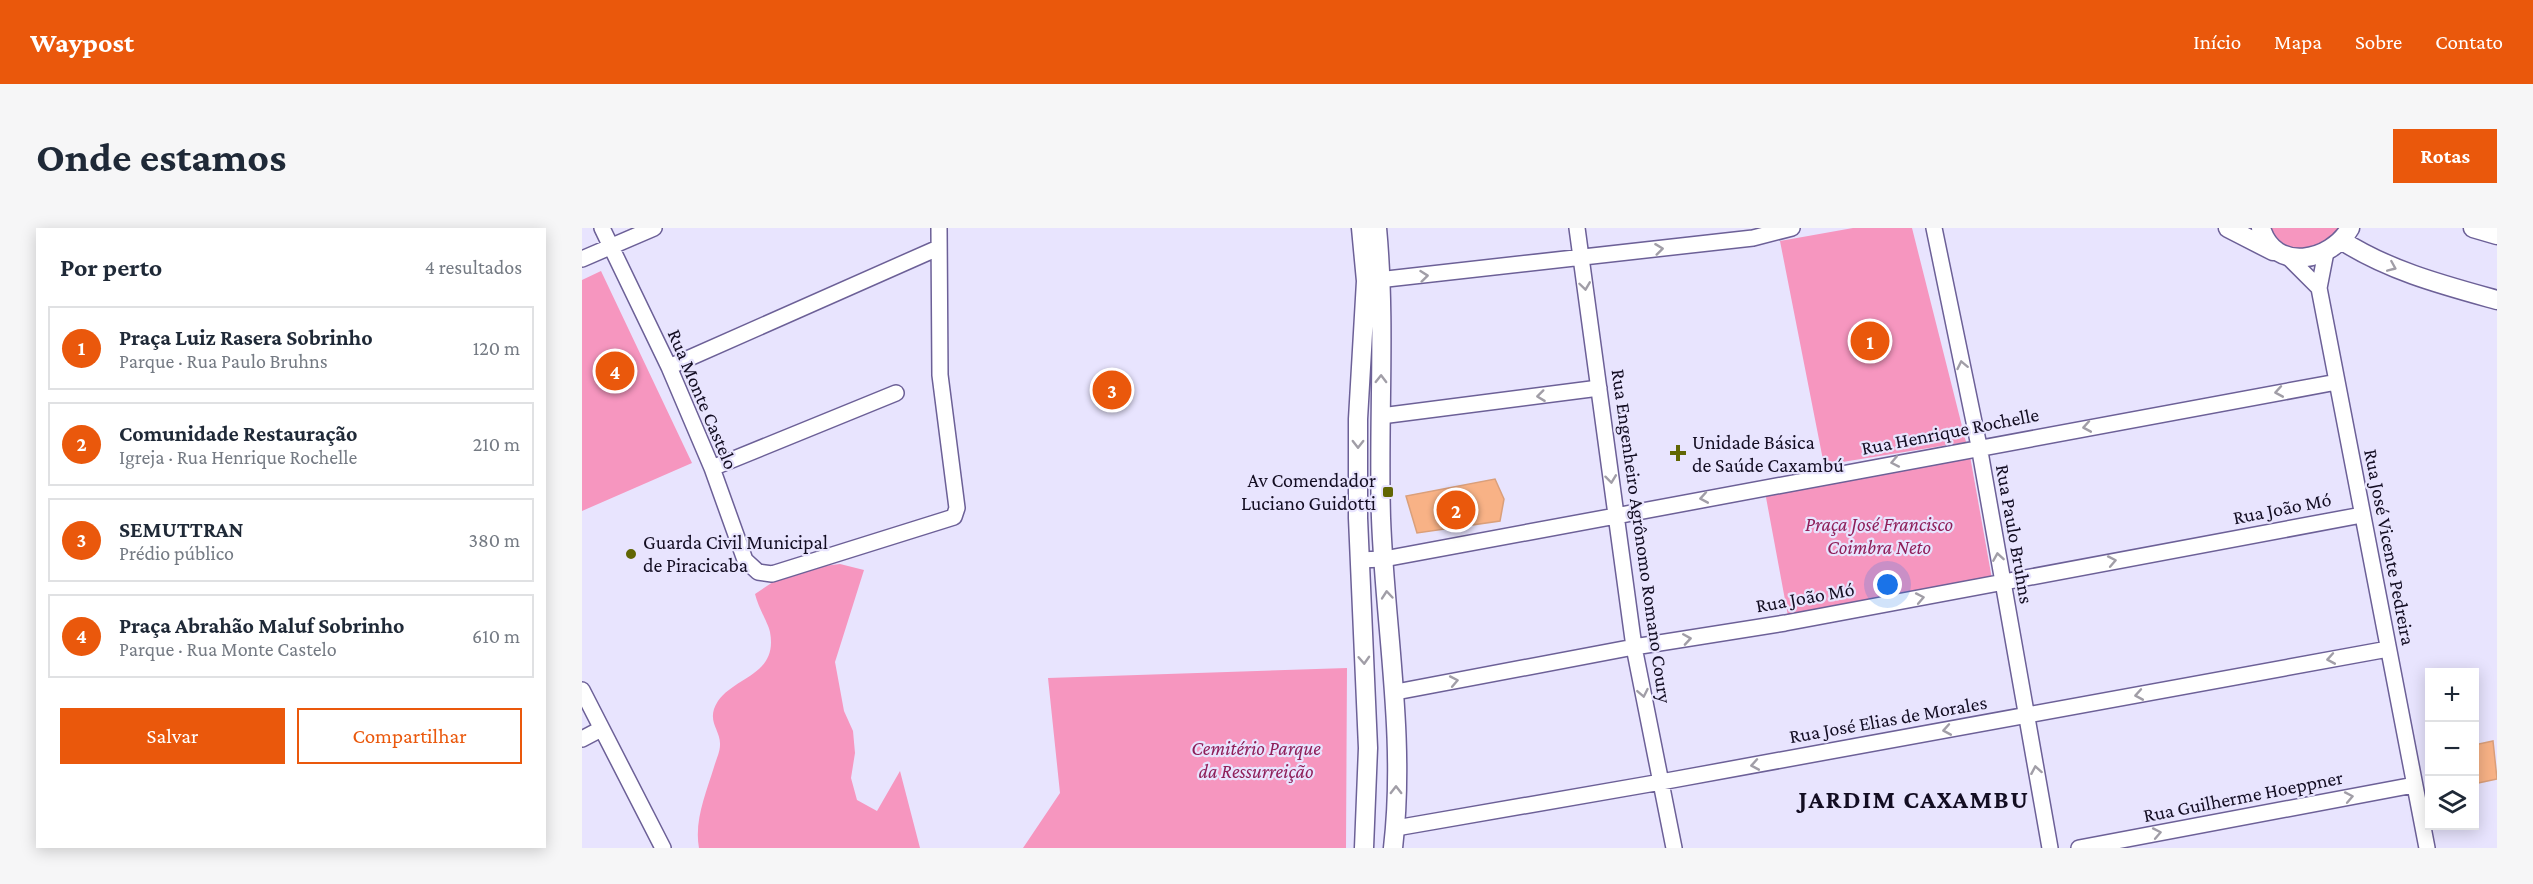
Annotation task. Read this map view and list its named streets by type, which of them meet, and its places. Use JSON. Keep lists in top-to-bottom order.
{
  "streets": {
    "street": [
      "Rua Monte Castelo",
      "Rua Henrique Rochelle",
      "Rua João Mó",
      "Rua Paulo Bruhns",
      "Rua Engenheiro Agrônomo Romano Coury",
      "Rua José Vicente Pedreira",
      "Rua José Elias de Morales",
      "Rua Guilherme Hoeppner"
    ]
  },
  "crossings": [
    ["Rua Henrique Rochelle", "Rua Paulo Bruhns"],
    ["Rua Henrique Rochelle", "Rua Engenheiro Agrônomo Romano Coury"],
    ["Rua Henrique Rochelle", "Rua José Vicente Pedreira"],
    ["Rua João Mó", "Rua Paulo Bruhns"],
    ["Rua João Mó", "Rua Engenheiro Agrônomo Romano Coury"],
    ["Rua João Mó", "Rua José Vicente Pedreira"],
    ["Rua Paulo Bruhns", "Rua José Elias de Morales"],
    ["Rua Engenheiro Agrônomo Romano Coury", "Rua José Elias de Morales"],
    ["Rua José Vicente Pedreira", "Rua José Elias de Morales"],
    ["Rua José Vicente Pedreira", "Rua Guilherme Hoeppner"]
  ],
  "one_way": [
    "Rua Henrique Rochelle",
    "Rua João Mó",
    "Rua Paulo Bruhns",
    "Rua Engenheiro Agrônomo Romano Coury",
    "Rua José Elias de Morales",
    "Rua Guilherme Hoeppner"
  ],
  "districts": ["JARDIM CAXAMBU"],
  "parks": ["Praça José Francisco Coimbra Neto", "Cemitério Parque da Ressurreição"],
  "places": {
    "health": ["Unidade Básica de Saúde Caxambú"],
    "transit": ["Av Comendador Luciano Guidotti"],
    "other": ["Guarda Civil Municipal de Piracicaba"]
  },
  "page": {
    "header": "Waypost",
    "nav": [
      "Início",
      "Mapa",
      "Sobre",
      "Contato"
    ],
    "buttons": [
      "Rotas",
      ["Salvar", "Compartilhar"]
    ],
    "title": "Onde estamos",
    "heading": ["Por perto", "4 resultados"],
    "list": [
      {
        "mark": "1",
        "name": "Praça Luiz Rasera Sobrinho",
        "note": "Parque · Rua Paulo Bruhns",
        "value": "120 m"
      },
      {
        "mark": "2",
        "name": "Comunidade Restauração",
        "note": "Igreja · Rua Henrique Rochelle",
        "value": "210 m"
      },
      {
        "mark": "3",
        "name": "SEMUTTRAN",
        "note": "Prédio público",
        "value": "380 m"
      },
      {
        "mark": "4",
        "name": "Praça Abrahão Maluf Sobrinho",
        "note": "Parque · Rua Monte Castelo",
        "value": "610 m"
      }
    ],
    "pins": [
      "1",
      "4",
      "3",
      "2"
    ],
    "map_buttons": ["+", "−"]
  }
}
